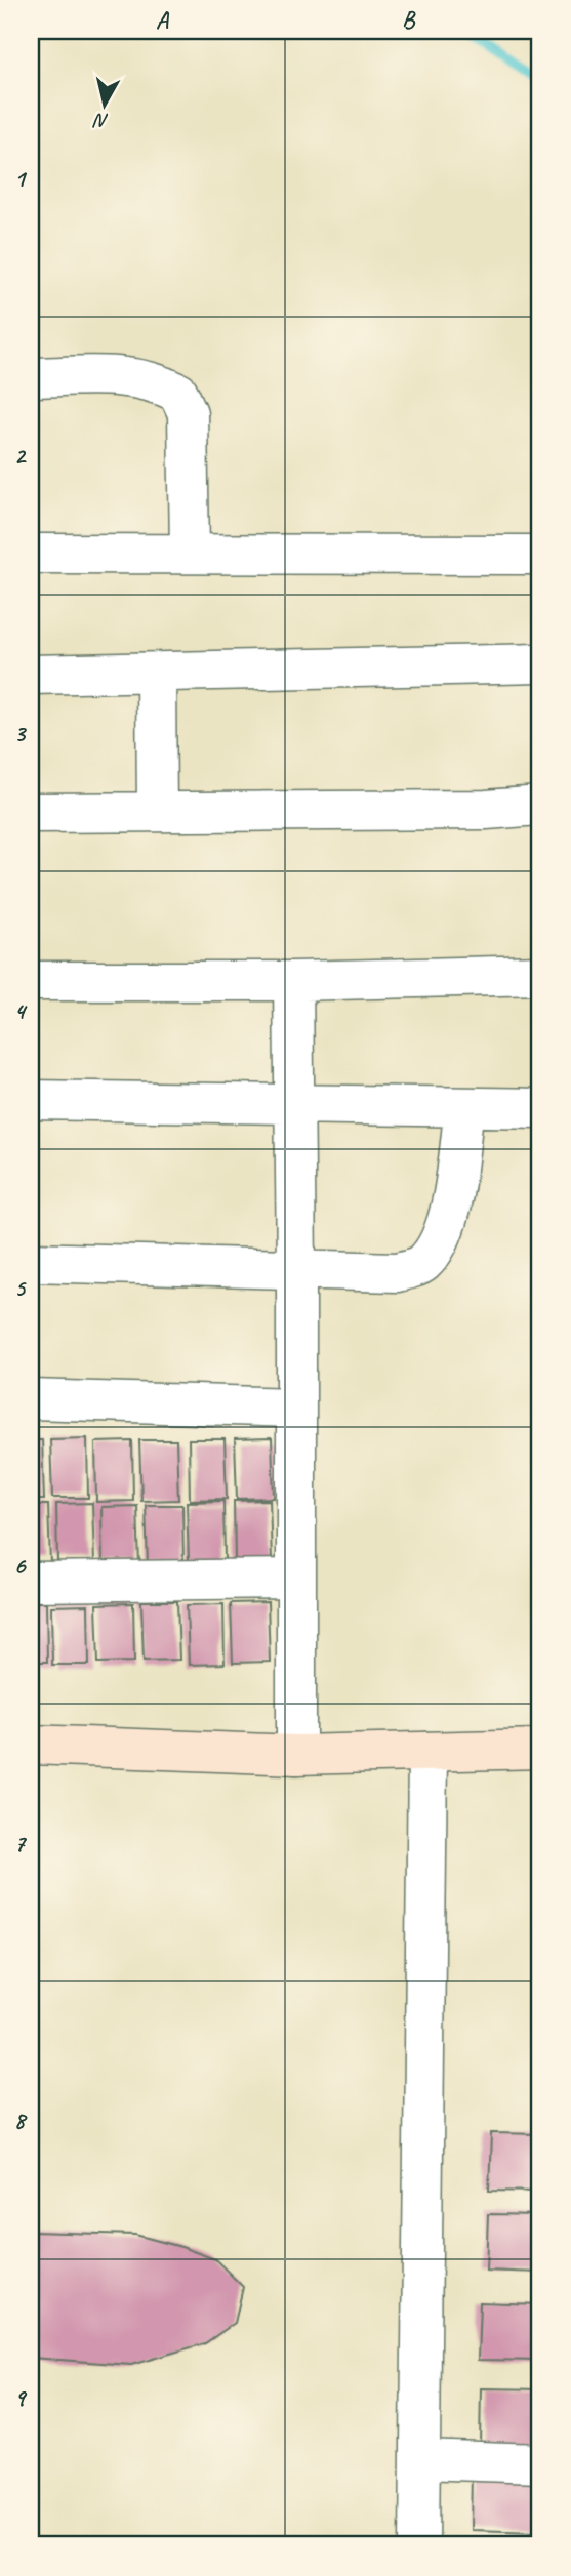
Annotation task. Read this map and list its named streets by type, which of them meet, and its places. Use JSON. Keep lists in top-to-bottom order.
{
  "north": "bottom",
  "grid": {
    "columns": ["A", "B"],
    "rows": [
      "1",
      "2",
      "3",
      "4",
      "5",
      "6",
      "7",
      "8",
      "9"
    ]
  }
}
